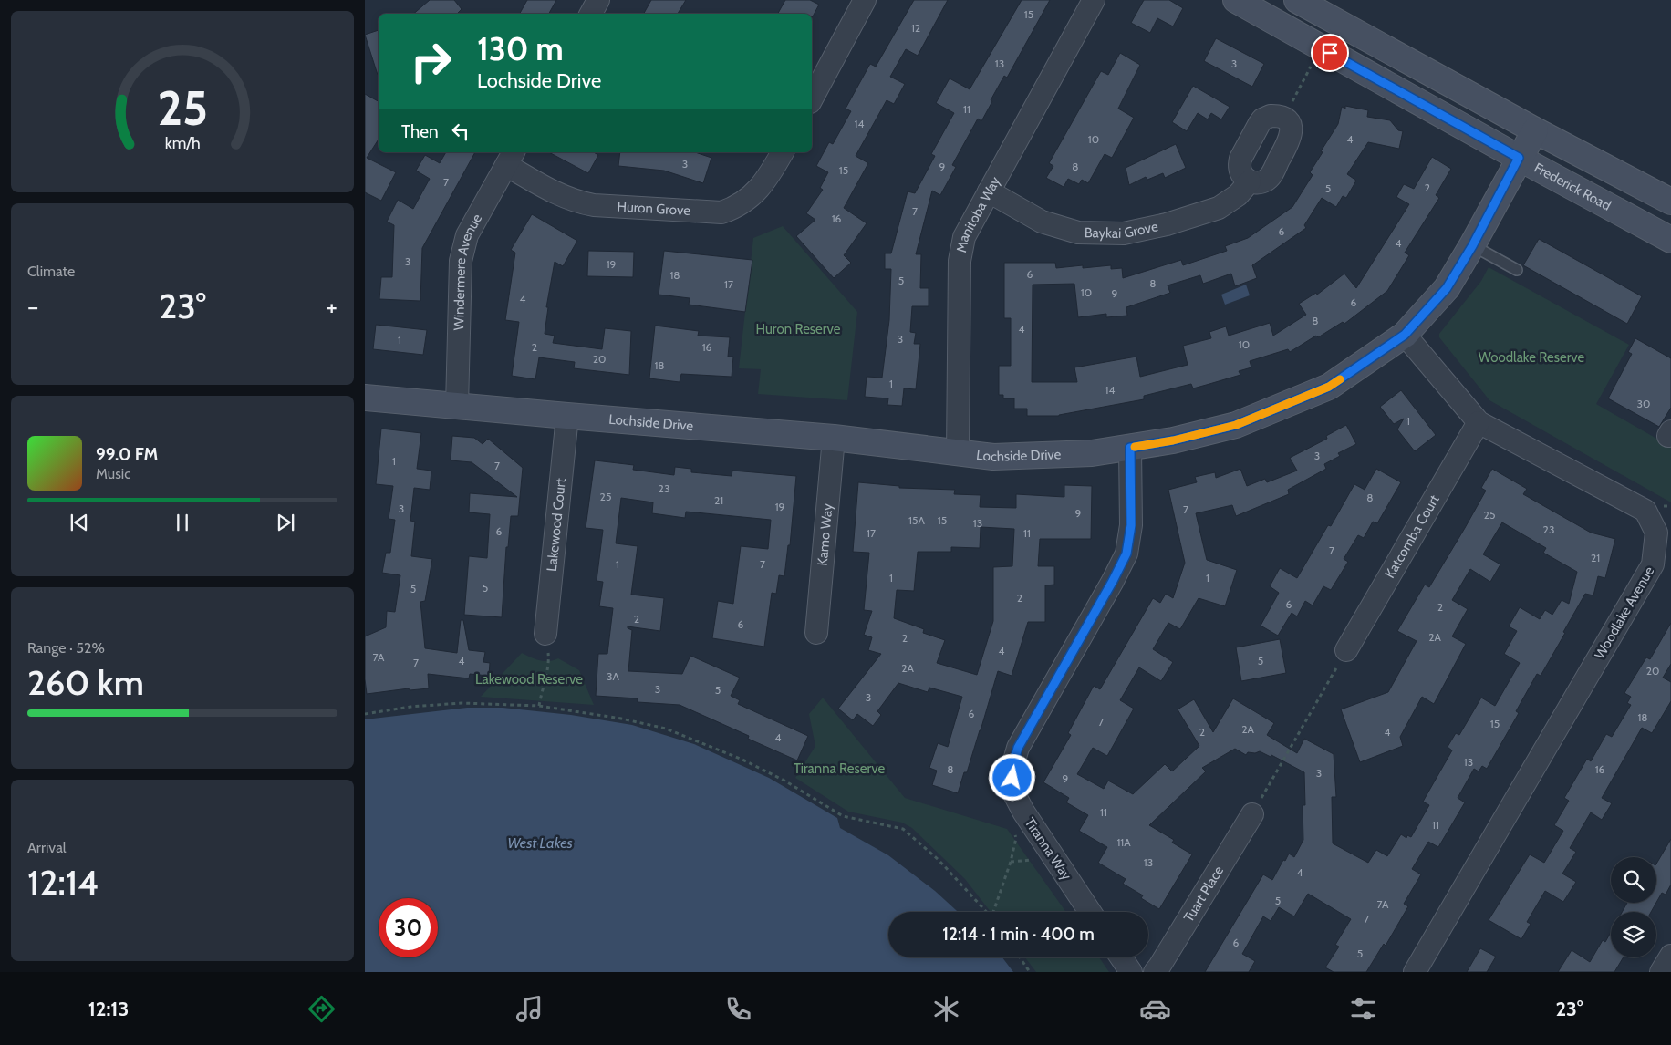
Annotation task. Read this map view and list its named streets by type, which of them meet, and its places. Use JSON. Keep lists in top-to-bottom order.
{
  "streets": {
    "street": [
      "Frederick Road",
      "Huron Grove",
      "Manitoba Way",
      "Baykai Grove",
      "Windermere Avenue",
      "Lochside Drive",
      "Lakewood Court",
      "Kamo Way",
      "Katcomba Court",
      "Woodlake Avenue",
      "Tiranna Way",
      "Tuart Place"
    ]
  },
  "crossings": [
    ["Frederick Road", "Lochside Drive"],
    ["Huron Grove", "Windermere Avenue"],
    ["Manitoba Way", "Baykai Grove"],
    ["Manitoba Way", "Lochside Drive"],
    ["Windermere Avenue", "Lochside Drive"],
    ["Lochside Drive", "Lakewood Court"],
    ["Lochside Drive", "Kamo Way"],
    ["Lochside Drive", "Woodlake Avenue"],
    ["Lochside Drive", "Tiranna Way"],
    ["Katcomba Court", "Woodlake Avenue"]
  ],
  "water": ["West Lakes"],
  "parks": [
    "Huron Reserve",
    "Woodlake Reserve",
    "Lakewood Reserve",
    "Tiranna Reserve"
  ],
  "house_numbers": [
    "15",
    "12",
    "13",
    "3",
    "11",
    "14",
    "10",
    "4",
    "3",
    "9",
    "8",
    "15",
    "7",
    "2",
    "5",
    "7",
    "16",
    "6",
    "4",
    "3",
    "19",
    "6",
    "18",
    "5",
    "8",
    "17",
    "10",
    "9",
    "4",
    "6",
    "8",
    "4",
    "3",
    "1",
    "10",
    "2",
    "16",
    "20",
    "18",
    "1",
    "14",
    "30",
    "1",
    "3",
    "1",
    "7",
    "23",
    "25",
    "8",
    "21",
    "19",
    "3",
    "7",
    "9",
    "25",
    "15A",
    "15",
    "13",
    "23",
    "6",
    "17",
    "11",
    "7",
    "21",
    "1",
    "7",
    "1",
    "1",
    "5",
    "5",
    "2",
    "6",
    "2",
    "2",
    "6",
    "2A",
    "2",
    "4",
    "7A",
    "4",
    "5",
    "7",
    "2A",
    "20",
    "3A",
    "3",
    "5",
    "3",
    "6",
    "18",
    "7",
    "15",
    "2A",
    "2",
    "4",
    "4",
    "13",
    "8",
    "16",
    "3",
    "9",
    "11",
    "11",
    "11A",
    "13",
    "4",
    "5",
    "7A",
    "7",
    "6",
    "5"
  ],
  "page": {
    "turn": ["130 m", "Lochside Drive"],
    "then": "Then",
    "tile": [
      "Climate",
      ["Range · 52%", "260 km"],
      ["Arrival", "12:14"]
    ],
    "heat": ["−", "23°", "+"],
    "song": ["99.0 FM", "Music"],
    "limit": "30",
    "trip": "12:14 · 1 min · 400 m",
    "tabs": ["12:13", "23°"],
    "gauge": ["25", "km/h"]
  }
}
